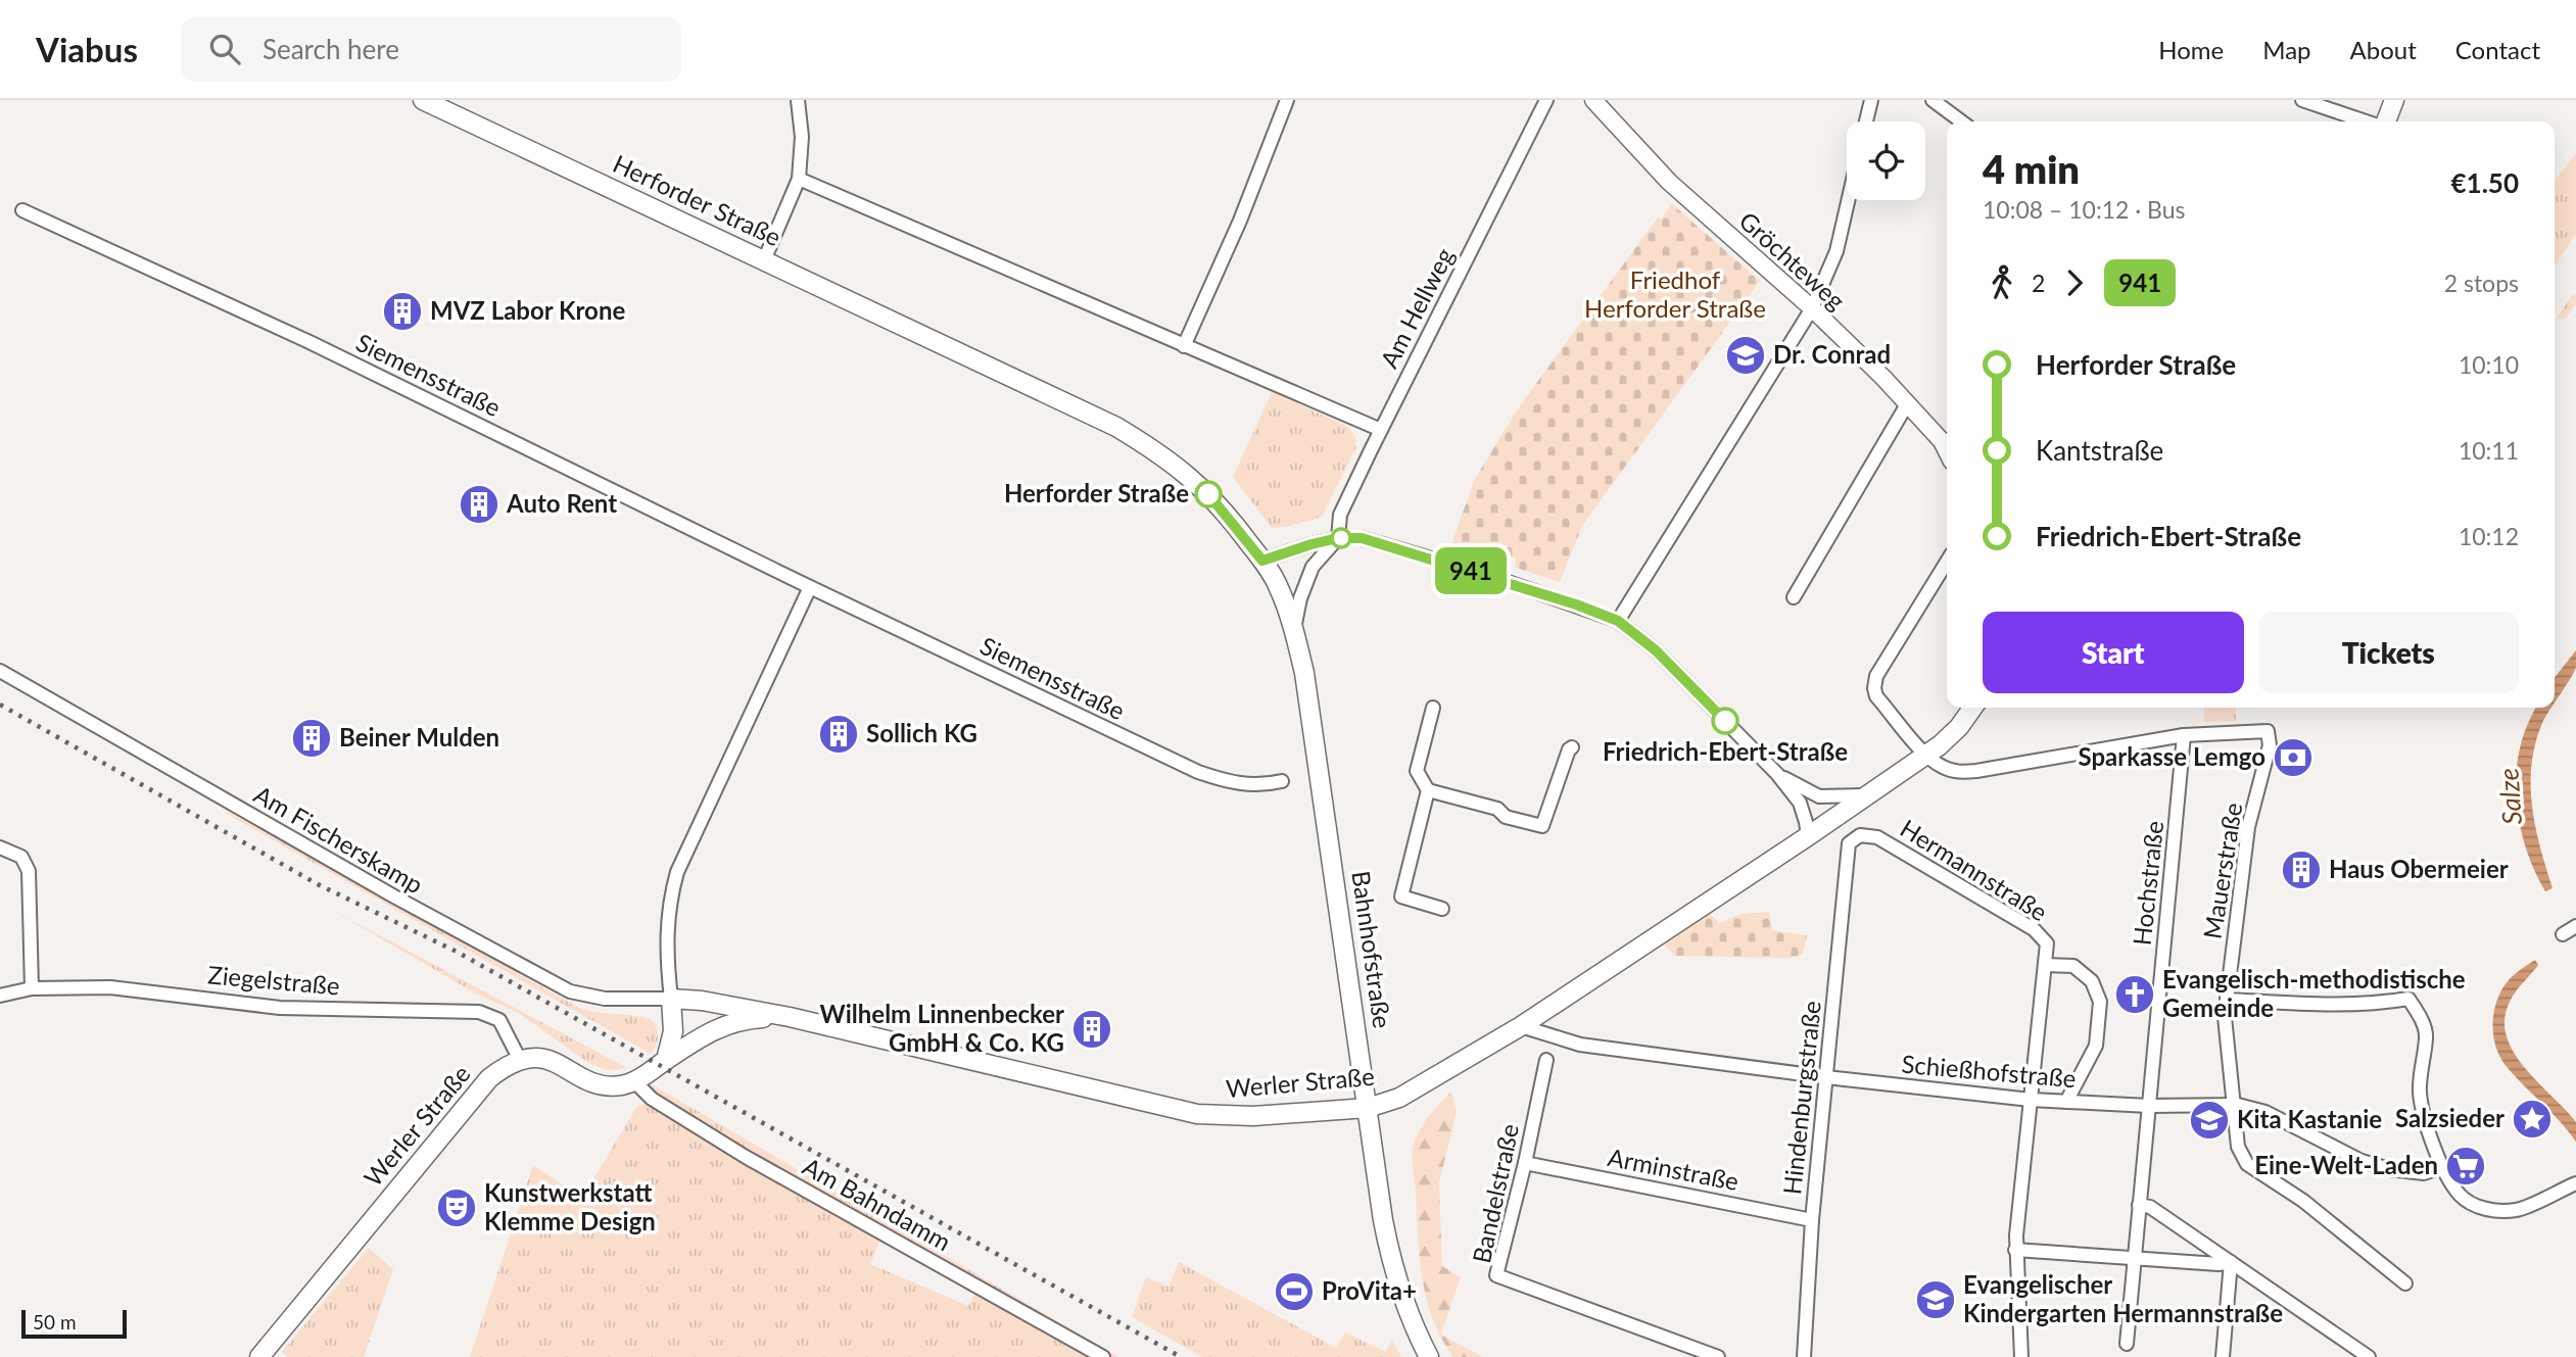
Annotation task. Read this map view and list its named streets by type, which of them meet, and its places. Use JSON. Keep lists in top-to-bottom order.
{
  "streets": {
    "main road": ["Herforder Straße", "Bahnhofstraße", "Werler Straße"],
    "street": [
      "Gröchteweg",
      "Am Hellweg",
      "Siemensstraße",
      "Am Fischerskamp",
      "Hermannstraße",
      "Mauerstraße",
      "Hochstraße",
      "Ziegelstraße",
      "Schießhofstraße",
      "Hindenburgstraße",
      "Arminstraße",
      "Bandelstraße",
      "Am Bahndamm"
    ]
  },
  "crossings": [
    ["Herforder Straße", "Bahnhofstraße"],
    ["Am Fischerskamp", "Werler Straße"],
    ["Hermannstraße", "Schießhofstraße"],
    ["Hermannstraße", "Hindenburgstraße"],
    ["Mauerstraße", "Hochstraße"],
    ["Mauerstraße", "Schießhofstraße"],
    ["Hochstraße", "Schießhofstraße"],
    ["Bahnhofstraße", "Werler Straße"],
    ["Ziegelstraße", "Werler Straße"],
    ["Schießhofstraße", "Werler Straße"],
    ["Schießhofstraße", "Hindenburgstraße"],
    ["Werler Straße", "Am Bahndamm"],
    ["Hindenburgstraße", "Arminstraße"],
    ["Arminstraße", "Bandelstraße"]
  ],
  "water": ["Salze"],
  "parks": ["Friedhof Herforder Straße"],
  "places": {
    "building": [
      "MVZ Labor Krone",
      "Auto Rent",
      "Sollich KG",
      "Beiner Mulden",
      "Haus Obermeier",
      "Wilhelm Linnenbecker GmbH & Co. KG"
    ],
    "school or university": ["Dr. Conrad", "Kita Kastanie", "Evangelischer Kindergarten Hermannstraße"],
    "other": ["Herforder Straße", "Friedrich-Ebert-Straße"],
    "bank": ["Sparkasse Lemgo"],
    "church": ["Evangelisch-methodistische Gemeinde"],
    "place": ["Salzsieder"],
    "supermarket": ["Eine-Welt-Laden"],
    "theatre": ["Kunstwerkstatt Klemme Design"],
    "sports": ["ProVita+"]
  },
  "lines": ["bus line 941"],
  "scale_bar": "50 m",
  "page": {
    "header": "Viabus",
    "search": "Search here",
    "nav": [
      "Home",
      "Map",
      "About",
      "Contact"
    ],
    "on_map": "941",
    "heading": ["4 min", "10:08 – 10:12 · Bus", "€1.50"],
    "legs": ["2", "941", "2 stops"],
    "list": [
      {
        "name": "Herforder Straße",
        "value": "10:10"
      },
      {
        "name": "Kantstraße",
        "value": "10:11"
      },
      {
        "name": "Friedrich-Ebert-Straße",
        "value": "10:12"
      }
    ],
    "buttons": ["Start", "Tickets"],
    "scale": "50 m"
  }
}
